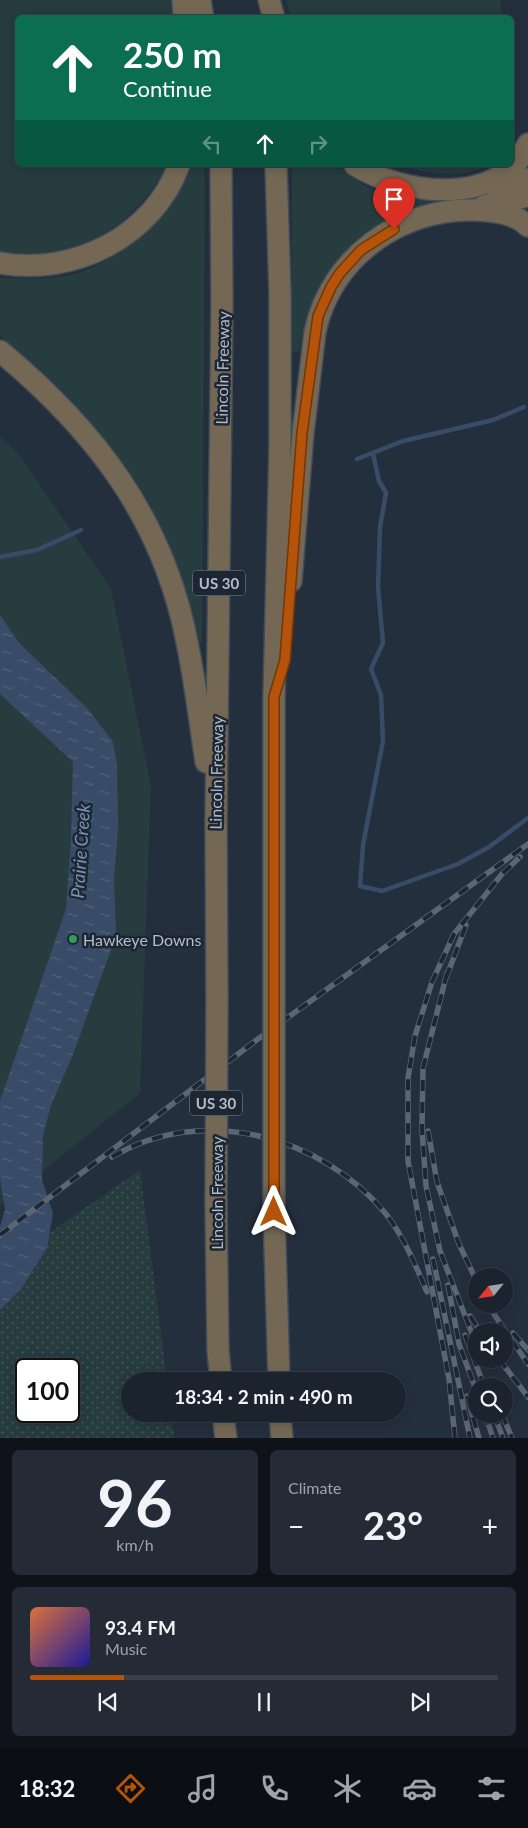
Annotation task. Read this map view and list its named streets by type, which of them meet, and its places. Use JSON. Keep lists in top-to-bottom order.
{
  "streets": {
    "highway": ["Lincoln Freeway", "US 30"]
  },
  "water": ["Prairie Creek"],
  "places": ["Hawkeye Downs"],
  "north": "bottom left",
  "page": {
    "turn": ["250 m", "Continue"],
    "limit": "100",
    "trip": "18:34 · 2 min · 490 m",
    "tile": [
      ["96", "km/h"],
      "Climate"
    ],
    "heat": ["−", "23°", "+"],
    "song": ["93.4 FM", "Music"],
    "tabs": "18:32"
  }
}
